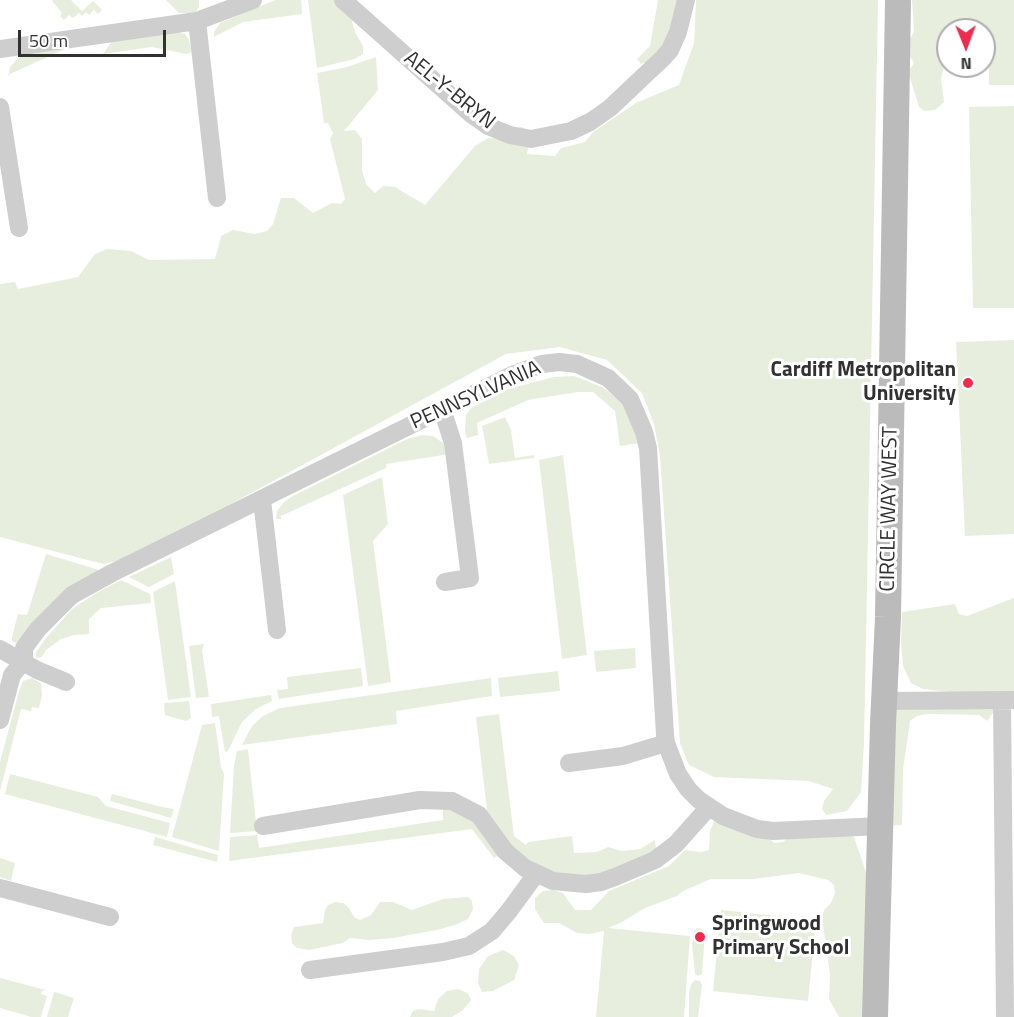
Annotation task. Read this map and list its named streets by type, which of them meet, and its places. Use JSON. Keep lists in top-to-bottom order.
{
  "streets": {
    "street": ["AEL-Y-BRYN", "PENNSYLVANIA", "CIRCLE WAY WEST"]
  },
  "crossings": [
    ["PENNSYLVANIA", "CIRCLE WAY WEST"]
  ],
  "places": ["Cardiff Metropolitan University", "Springwood Primary School"],
  "scale_bar": "50 m",
  "north": "bottom"
}
